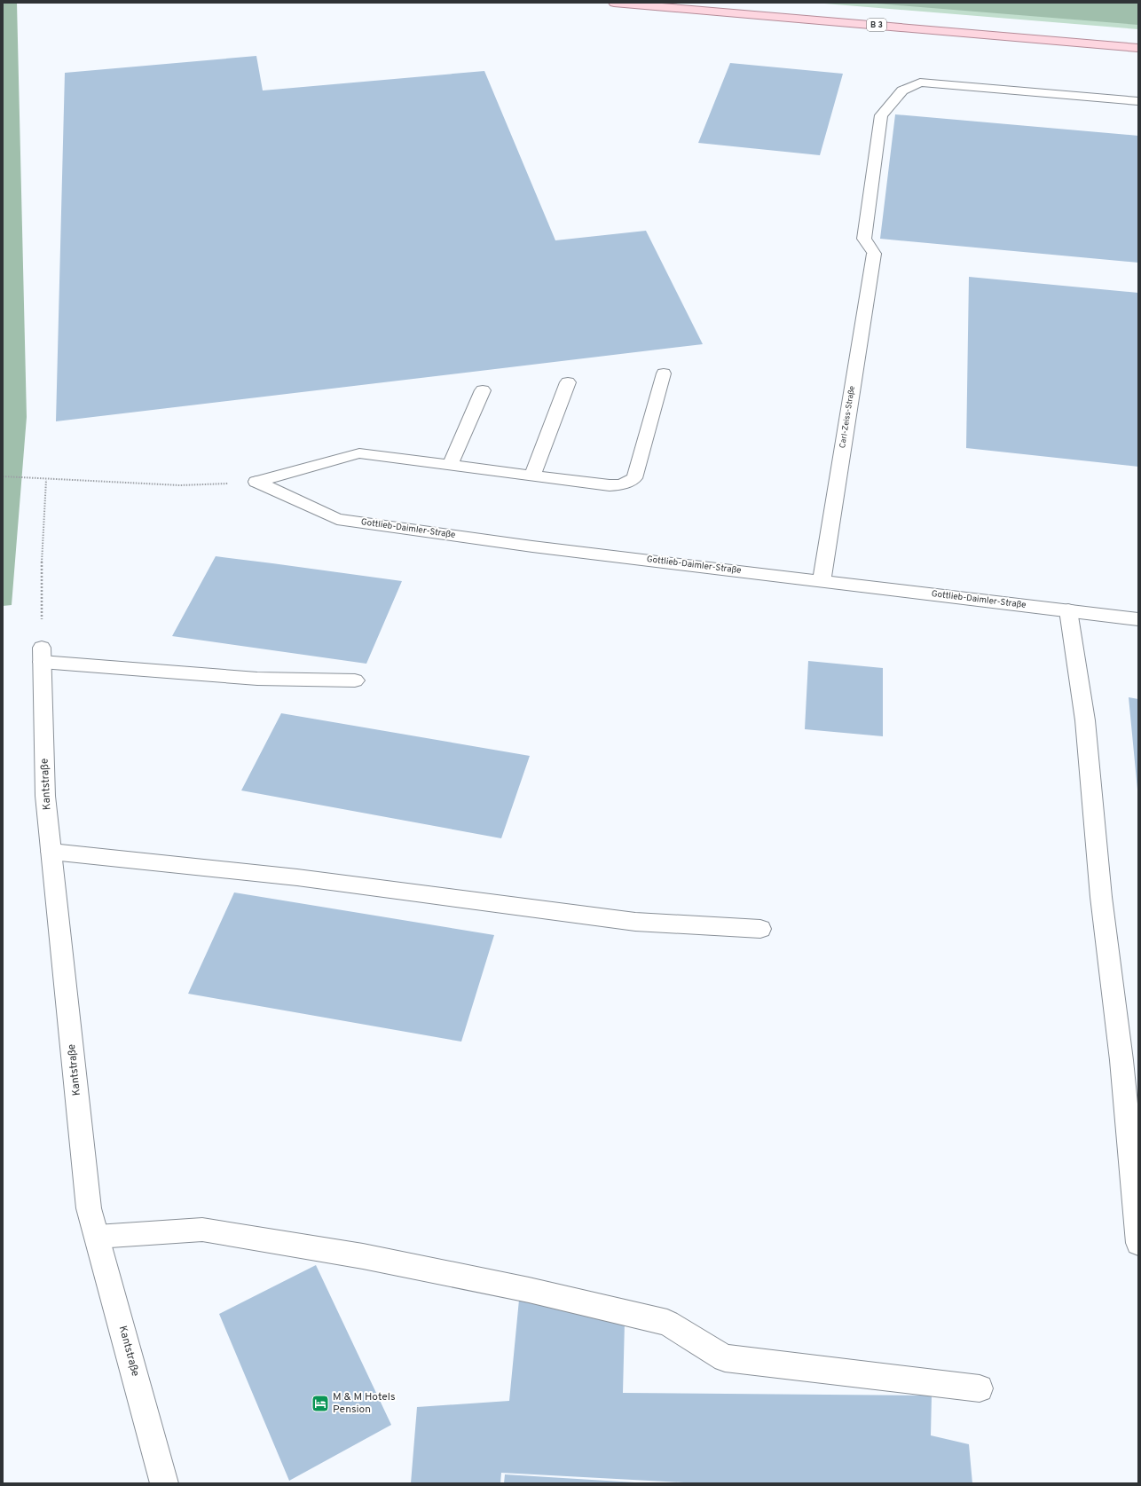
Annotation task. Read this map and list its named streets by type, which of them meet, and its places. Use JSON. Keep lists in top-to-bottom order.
{
  "streets": {
    "main road": ["B 3"],
    "street": ["Carl-Zeiss-Straße", "Gottlieb-Daimler-Straße", "Kantstraße"]
  },
  "crossings": [
    ["Carl-Zeiss-Straße", "Gottlieb-Daimler-Straße"]
  ],
  "places": {
    "hotel": ["M & M Hotels Pension"]
  }
}
